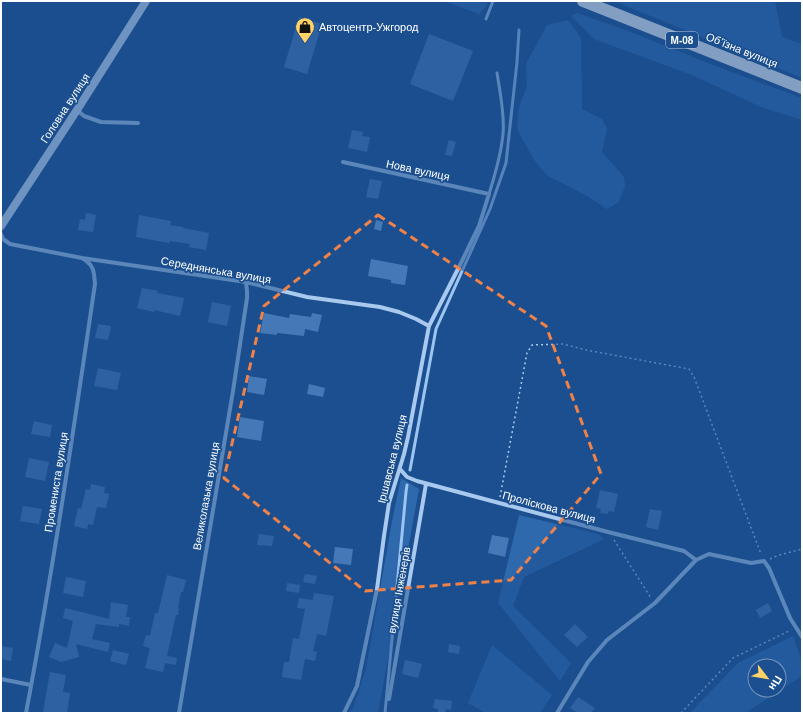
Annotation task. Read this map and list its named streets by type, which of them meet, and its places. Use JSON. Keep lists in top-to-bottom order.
{
  "streets": {
    "highway": ["М-08", "Обʼїзна вулиця"],
    "street": [
      "Головна вулиця",
      "Нова вулиця",
      "Середнянська вулиця",
      "Іршавська вулиця",
      "Промениста вулиця",
      "Великолазька вулиця",
      "Проліскова вулиця",
      "вулиця Інженерів"
    ]
  },
  "crossings": [
    ["Нова вулиця", "Іршавська вулиця"],
    ["Середнянська вулиця", "Іршавська вулиця"],
    ["Середнянська вулиця", "Промениста вулиця"],
    ["Середнянська вулиця", "Великолазька вулиця"],
    ["Іршавська вулиця", "Проліскова вулиця"],
    ["Проліскова вулиця", "вулиця Інженерів"]
  ],
  "places": {
    "shop": ["Автоцентр-Ужгород"]
  },
  "north": "bottom right"
}
